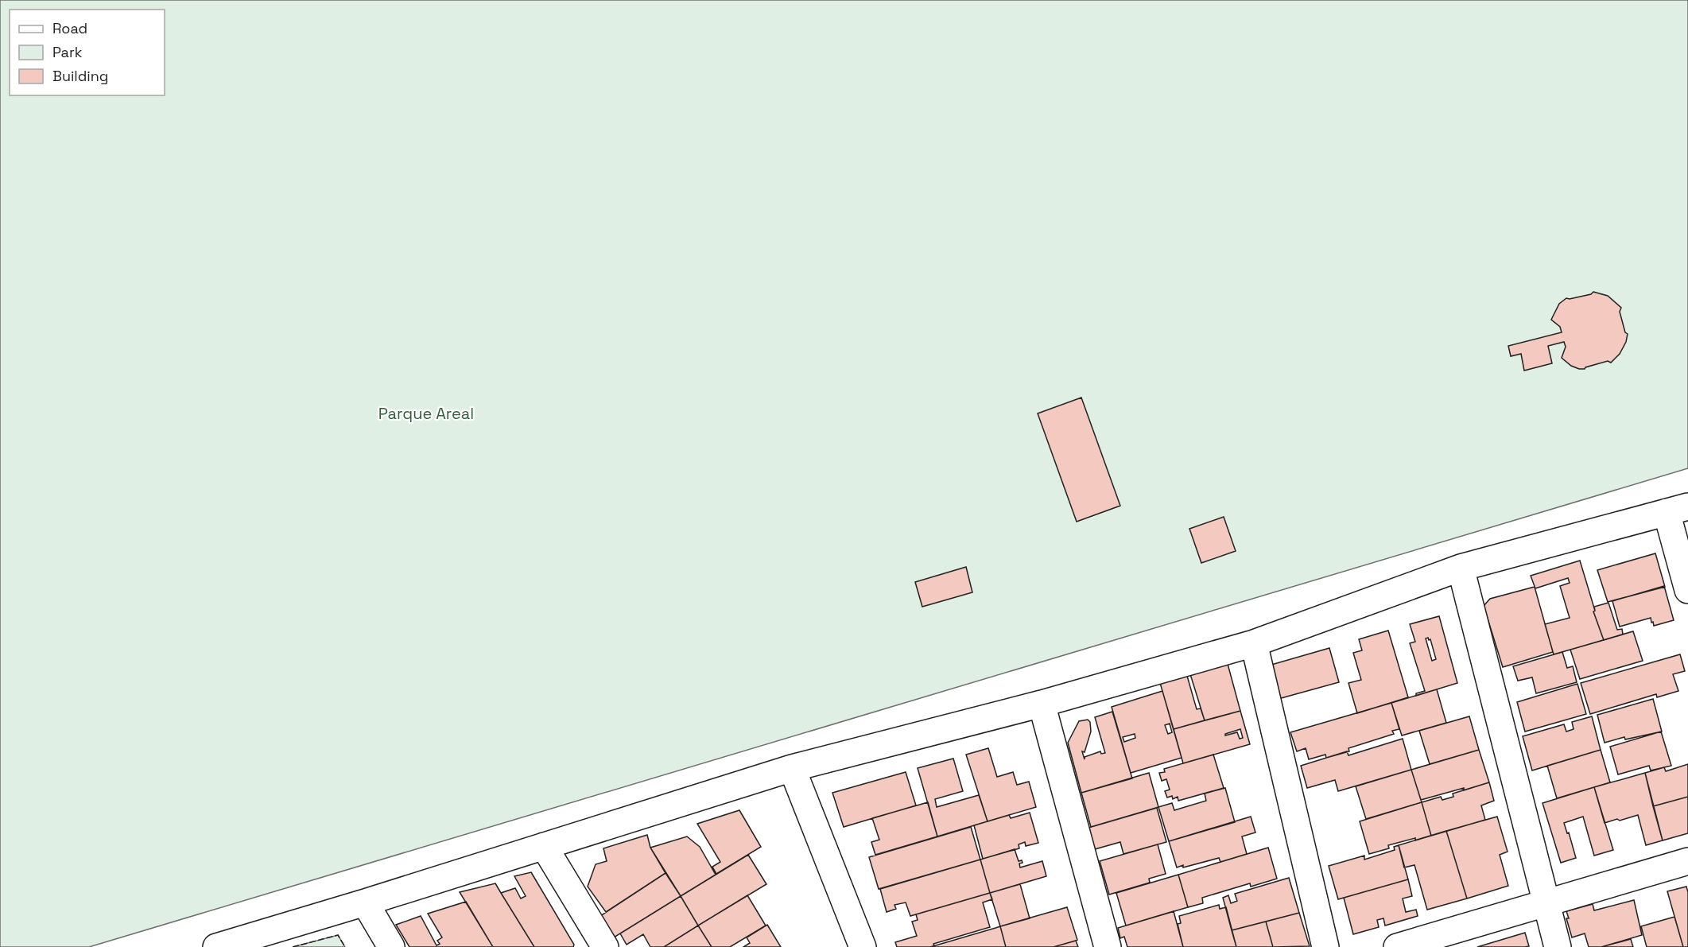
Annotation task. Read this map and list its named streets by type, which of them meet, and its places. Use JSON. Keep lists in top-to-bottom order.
{
  "parks": ["Parque Areal"],
  "legend": ["Road", "Park", "Building"]
}
